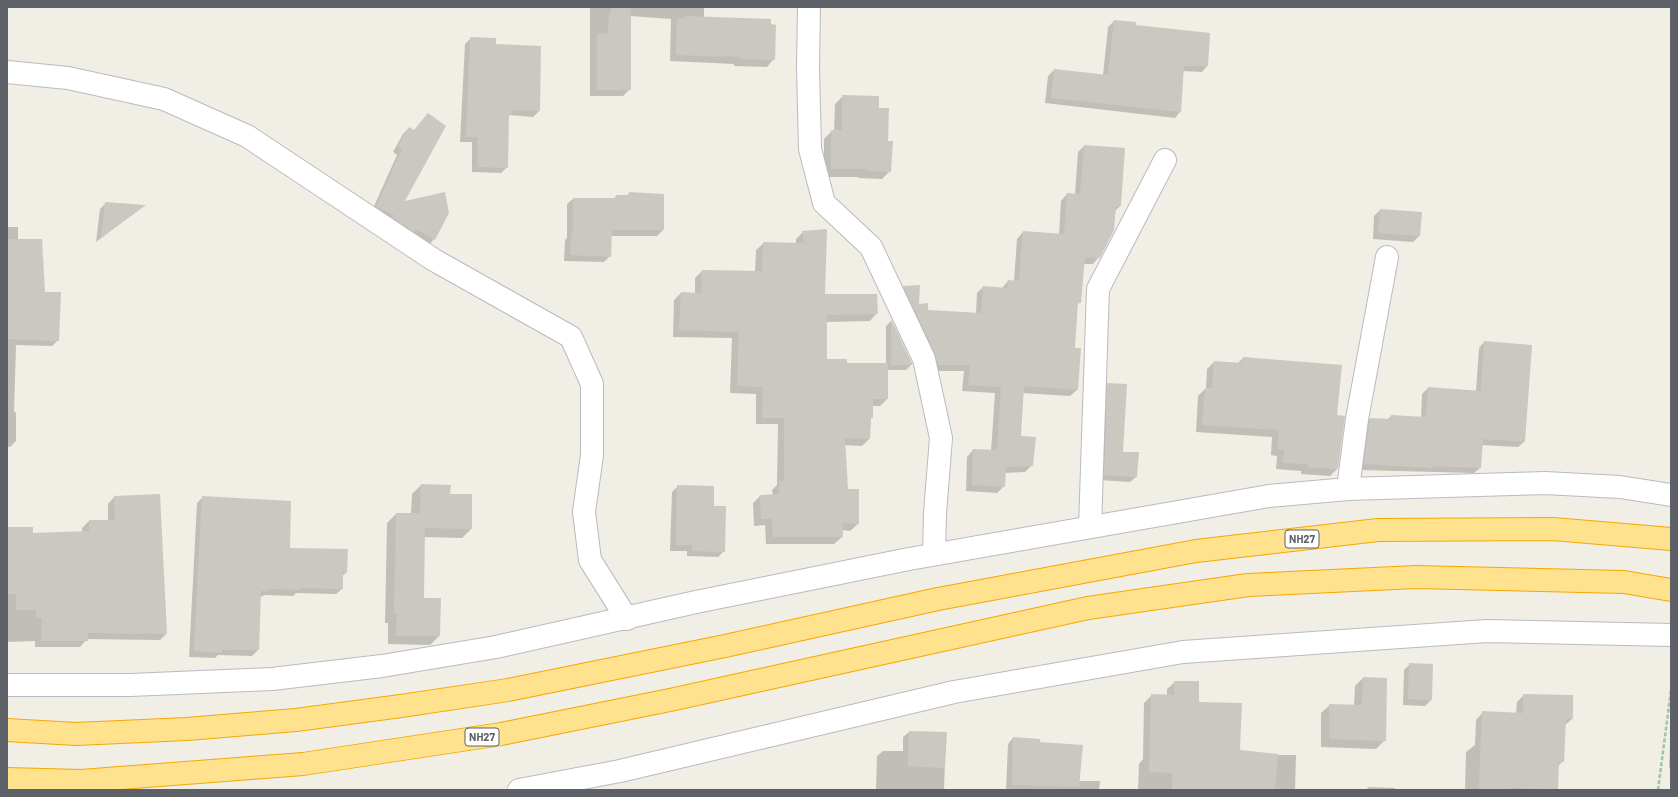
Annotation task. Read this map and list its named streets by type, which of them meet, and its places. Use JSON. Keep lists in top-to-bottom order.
{
  "streets": {
    "highway": ["NH27"]
  }
}
